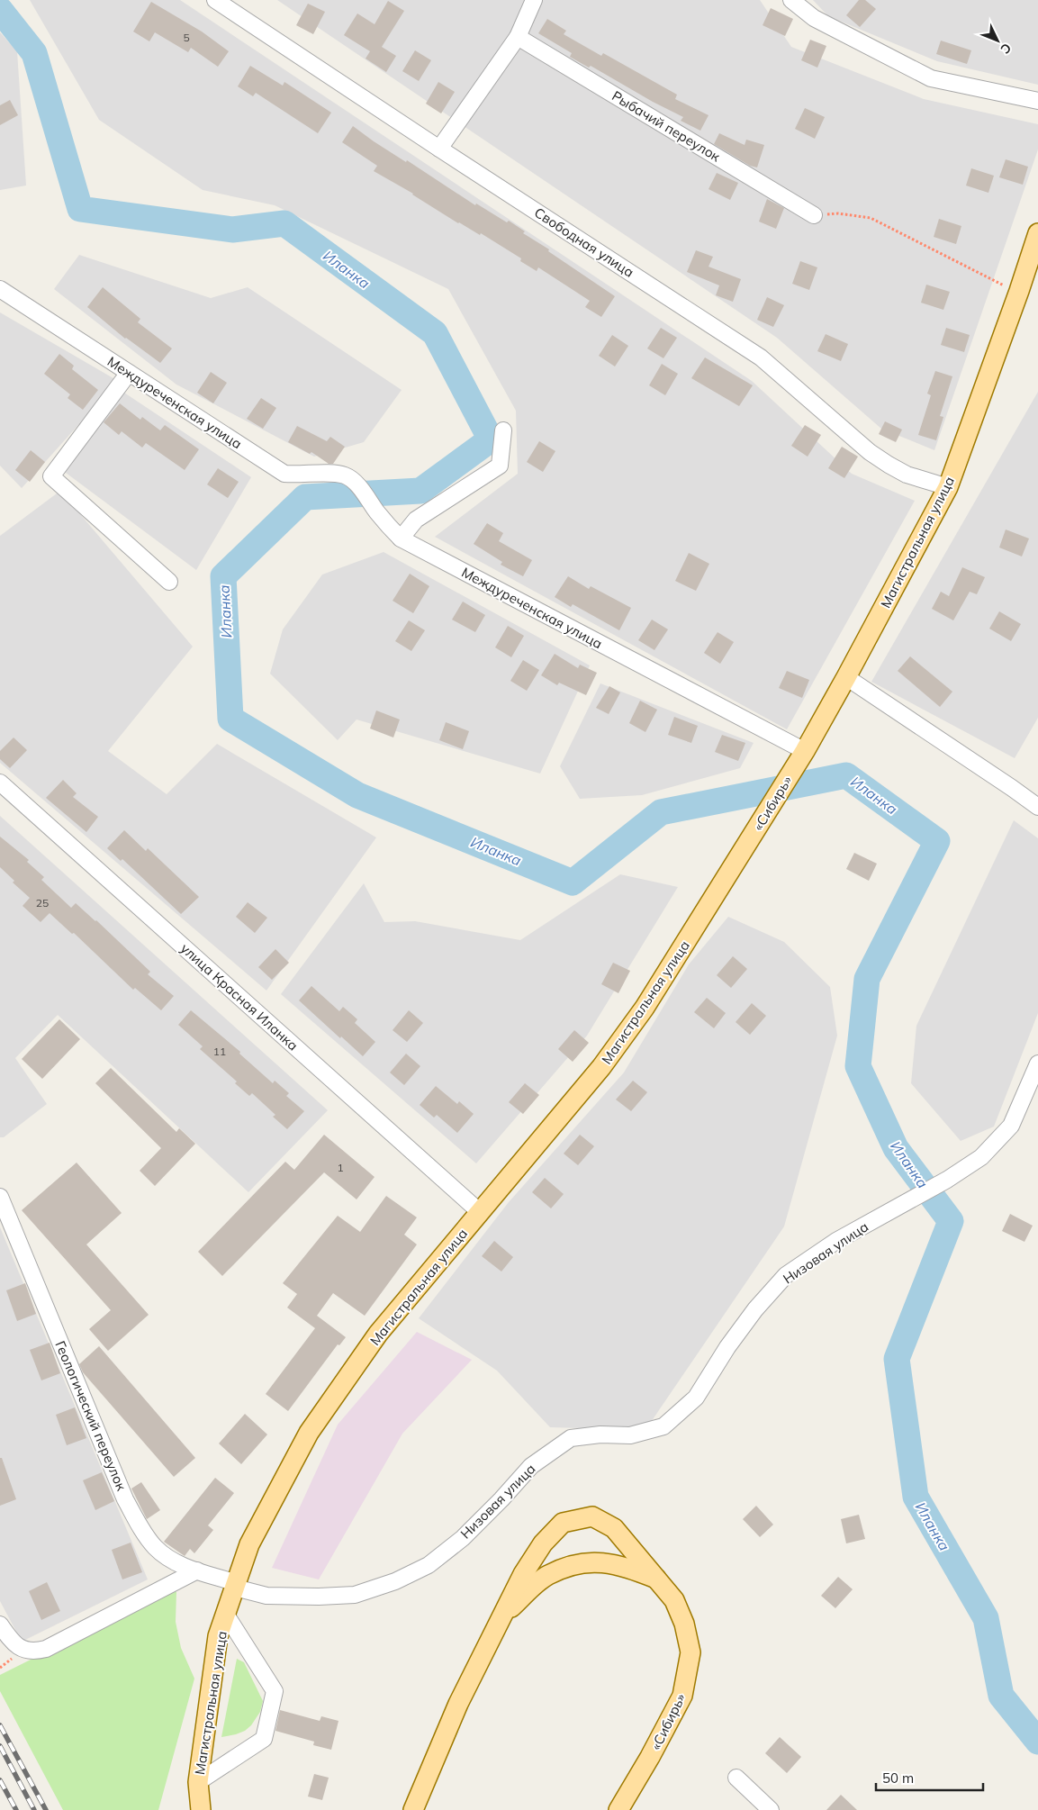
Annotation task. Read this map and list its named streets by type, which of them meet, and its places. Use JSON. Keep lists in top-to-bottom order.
{
  "streets": {
    "main road": ["Магистральная улица", "«Сибирь»"],
    "street": [
      "Рыбачий переулок",
      "Свободная улица",
      "Междуреченская улица",
      "улица Красная Иланка",
      "Низовая улица",
      "Геологический переулок"
    ]
  },
  "crossings": [
    ["Свободная улица", "Магистральная улица"],
    ["Междуреченская улица", "Магистральная улица"],
    ["Междуреченская улица", "«Сибирь»"],
    ["Магистральная улица", "«Сибирь»"],
    ["Магистральная улица", "улица Красная Иланка"],
    ["Магистральная улица", "Низовая улица"],
    ["Магистральная улица", "Геологический переулок"],
    ["Низовая улица", "Геологический переулок"]
  ],
  "water": ["Иланка"],
  "house_numbers": [
    "5",
    "25",
    "11",
    "1"
  ],
  "scale_bar": "50 m",
  "north": "bottom right"
}
